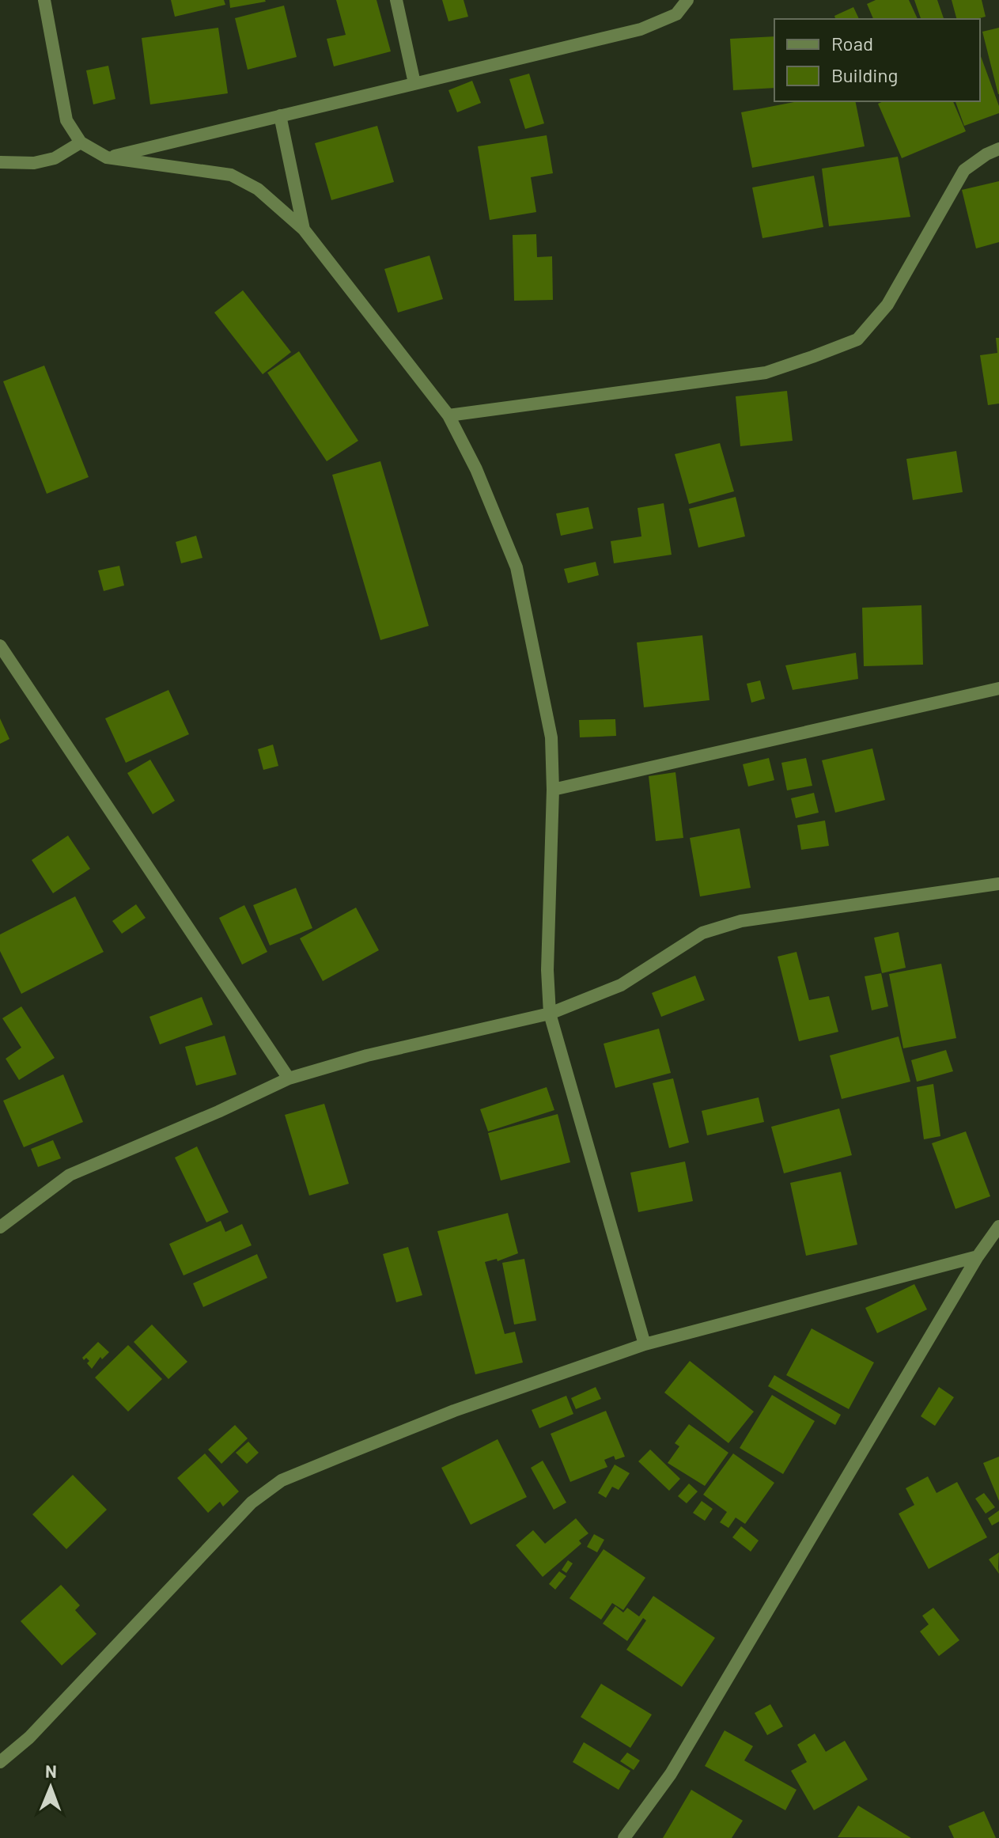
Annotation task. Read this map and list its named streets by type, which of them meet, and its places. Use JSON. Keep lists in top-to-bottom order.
{
  "legend": ["Road", "Building"],
  "north": "top"
}
